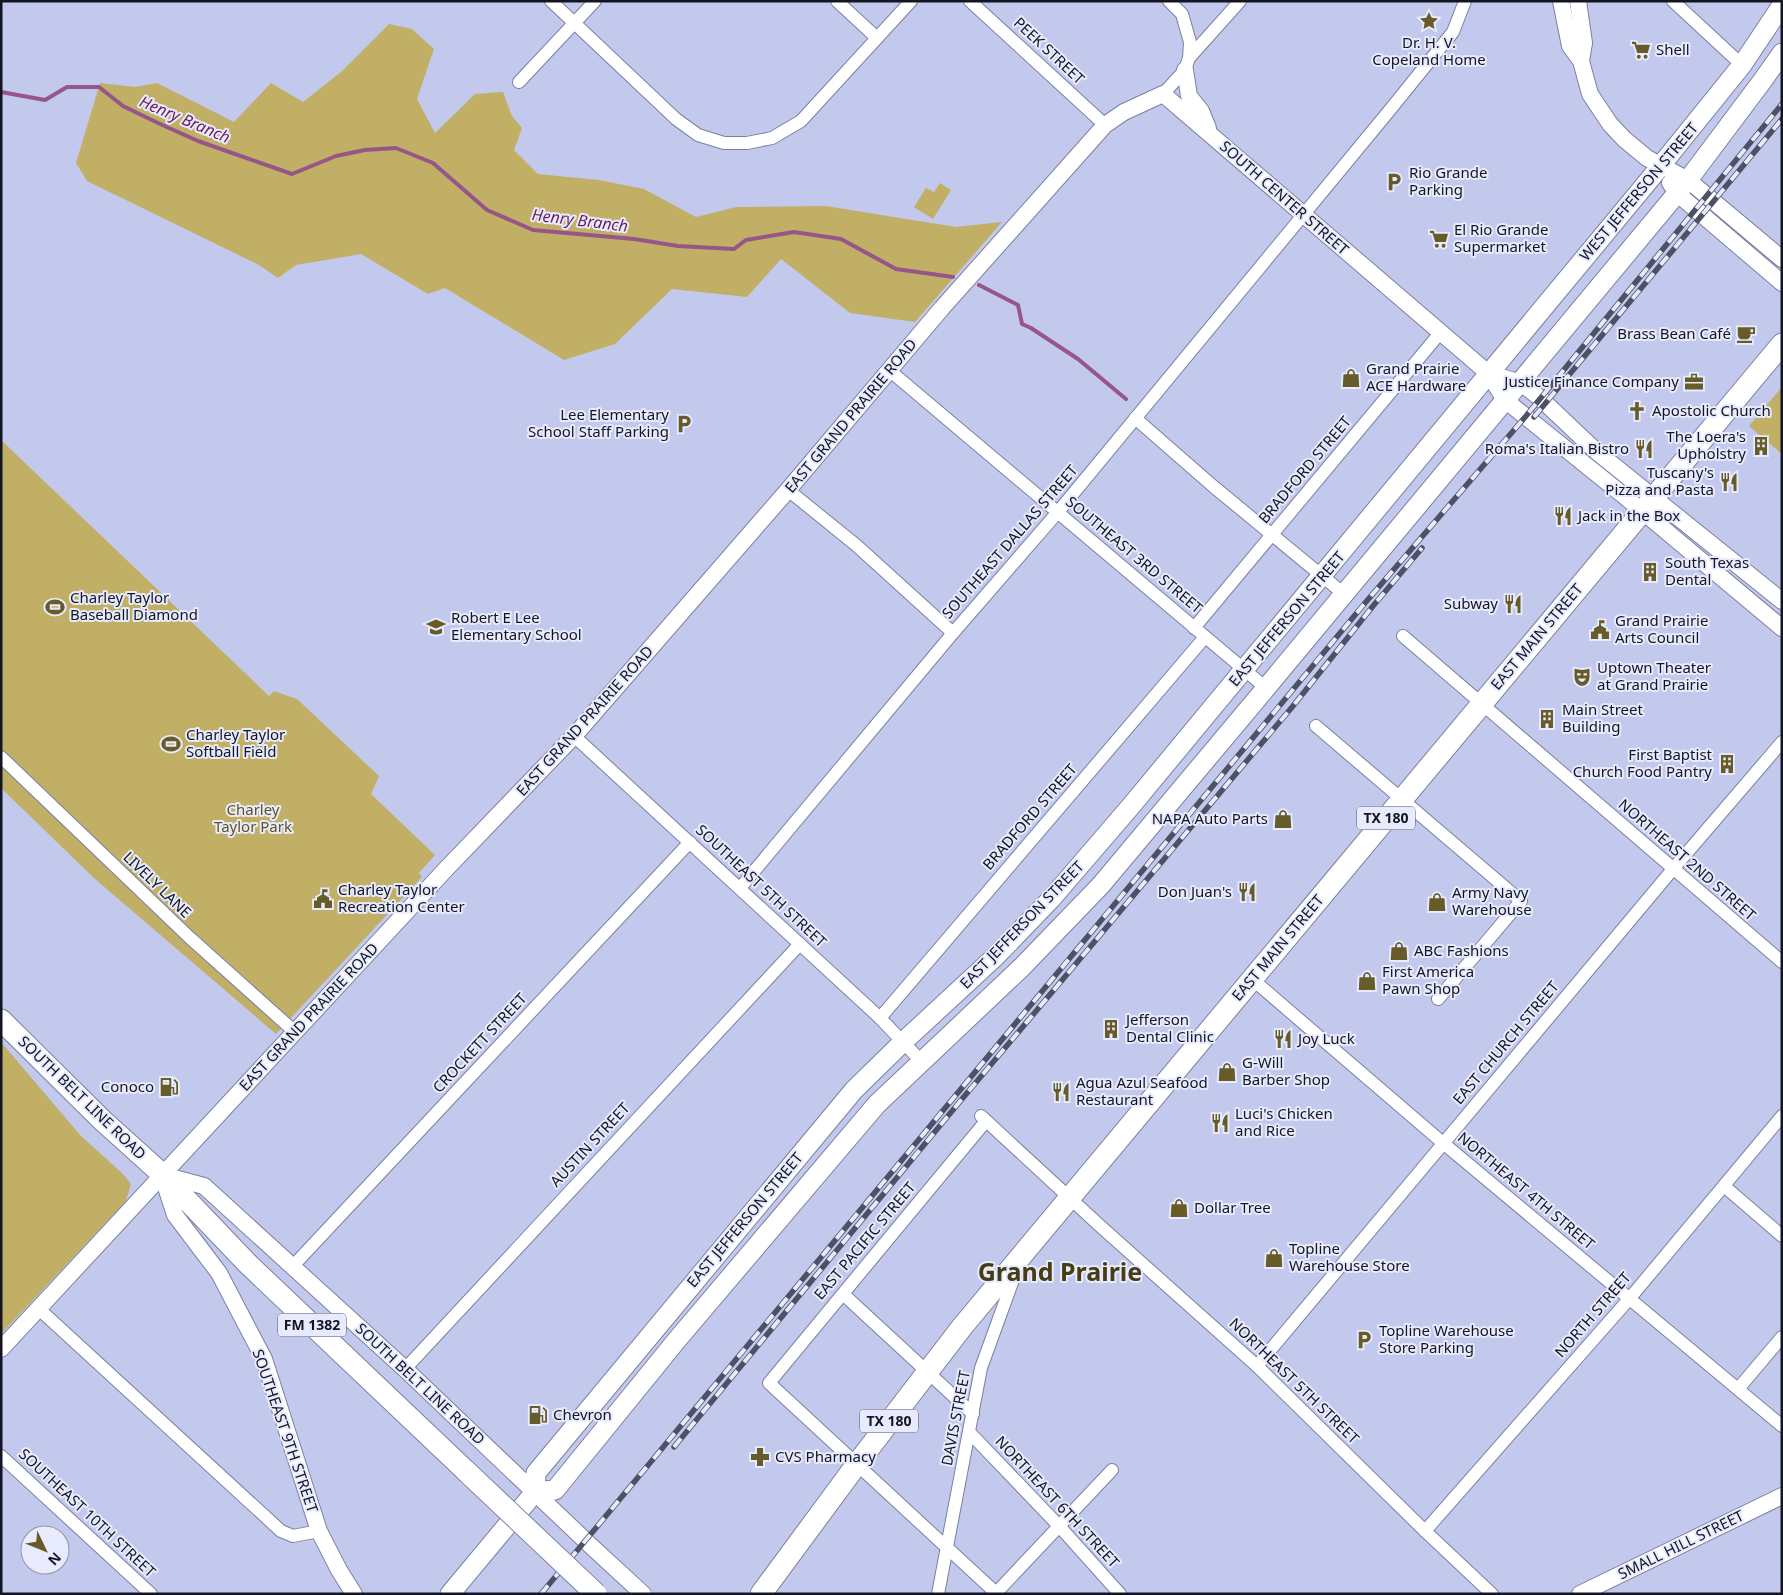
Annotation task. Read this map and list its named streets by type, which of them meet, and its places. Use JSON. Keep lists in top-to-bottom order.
{
  "streets": {
    "main road": [
      "WEST JEFFERSON STREET",
      "EAST JEFFERSON STREET",
      "EAST MAIN STREET",
      "TX 180",
      "SOUTH BELT LINE ROAD",
      "FM 1382"
    ],
    "street": [
      "PEEK STREET",
      "SOUTH CENTER STREET",
      "EAST GRAND PRAIRIE ROAD",
      "BRADFORD STREET",
      "SOUTHEAST DALLAS STREET",
      "SOUTHEAST 3RD STREET",
      "NORTHEAST 2ND STREET",
      "LIVELY LANE",
      "SOUTHEAST 5TH STREET",
      "CROCKETT STREET",
      "EAST CHURCH STREET",
      "AUSTIN STREET",
      "NORTHEAST 4TH STREET",
      "EAST PACIFIC STREET",
      "NORTH STREET",
      "NORTHEAST 5TH STREET",
      "DAVIS STREET",
      "SOUTHEAST 9TH STREET",
      "NORTHEAST 6TH STREET",
      "SOUTHEAST 10TH STREET",
      "SMALL HILL STREET"
    ]
  },
  "crossings": [
    ["PEEK STREET", "EAST GRAND PRAIRIE ROAD"],
    ["WEST JEFFERSON STREET", "SOUTH CENTER STREET"],
    ["WEST JEFFERSON STREET", "EAST JEFFERSON STREET"],
    ["SOUTH CENTER STREET", "EAST GRAND PRAIRIE ROAD"],
    ["SOUTH CENTER STREET", "BRADFORD STREET"],
    ["SOUTH CENTER STREET", "SOUTHEAST DALLAS STREET"],
    ["SOUTH CENTER STREET", "EAST JEFFERSON STREET"],
    ["SOUTH CENTER STREET", "EAST MAIN STREET"],
    ["SOUTH CENTER STREET", "TX 180"],
    ["EAST GRAND PRAIRIE ROAD", "SOUTHEAST 3RD STREET"],
    ["EAST GRAND PRAIRIE ROAD", "LIVELY LANE"],
    ["EAST GRAND PRAIRIE ROAD", "SOUTHEAST 5TH STREET"],
    ["EAST GRAND PRAIRIE ROAD", "SOUTH BELT LINE ROAD"],
    ["EAST GRAND PRAIRIE ROAD", "SOUTHEAST 9TH STREET"],
    ["BRADFORD STREET", "SOUTHEAST 3RD STREET"],
    ["BRADFORD STREET", "SOUTHEAST 5TH STREET"],
    ["SOUTHEAST DALLAS STREET", "SOUTHEAST 3RD STREET"],
    ["SOUTHEAST DALLAS STREET", "SOUTHEAST 5TH STREET"],
    ["SOUTHEAST 3RD STREET", "EAST JEFFERSON STREET"],
    ["EAST JEFFERSON STREET", "SOUTHEAST 5TH STREET"],
    ["EAST JEFFERSON STREET", "SOUTH BELT LINE ROAD"],
    ["EAST MAIN STREET", "TX 180"],
    ["EAST MAIN STREET", "NORTHEAST 2ND STREET"],
    ["EAST MAIN STREET", "NORTHEAST 4TH STREET"],
    ["EAST MAIN STREET", "EAST PACIFIC STREET"],
    ["EAST MAIN STREET", "NORTHEAST 5TH STREET"],
    ["EAST MAIN STREET", "DAVIS STREET"],
    ["NORTHEAST 2ND STREET", "EAST CHURCH STREET"],
    ["SOUTHEAST 5TH STREET", "CROCKETT STREET"],
    ["SOUTHEAST 5TH STREET", "AUSTIN STREET"],
    ["CROCKETT STREET", "SOUTH BELT LINE ROAD"],
    ["EAST CHURCH STREET", "NORTHEAST 4TH STREET"],
    ["EAST CHURCH STREET", "NORTHEAST 5TH STREET"],
    ["SOUTH BELT LINE ROAD", "AUSTIN STREET"],
    ["SOUTH BELT LINE ROAD", "SOUTHEAST 9TH STREET"],
    ["NORTHEAST 4TH STREET", "NORTH STREET"],
    ["EAST PACIFIC STREET", "NORTHEAST 5TH STREET"],
    ["NORTH STREET", "NORTHEAST 5TH STREET"],
    ["DAVIS STREET", "NORTHEAST 6TH STREET"]
  ],
  "districts": ["Grand Prairie"],
  "water": ["Henry Branch"],
  "parks": ["Charley Taylor Park"],
  "places": {
    "place": ["Dr. H. V. Copeland Home"],
    "supermarket": ["Shell", "El Rio Grande Supermarket"],
    "parking": ["Rio Grande Parking", "Lee Elementary School Staff Parking", "Topline Warehouse Store Parking"],
    "cafe": ["Brass Bean Café"],
    "shop": [
      "Grand Prairie ACE Hardware",
      "NAPA Auto Parts",
      "Army Navy Warehouse",
      "ABC Fashions",
      "First America Pawn Shop",
      "G-Will Barber Shop",
      "Dollar Tree",
      "Topline Warehouse Store"
    ],
    "office": ["Justice Finance Company"],
    "church": ["Apostolic Church"],
    "building": [
      "The Loera's Upholstry",
      "South Texas Dental",
      "Main Street Building",
      "First Baptist Church Food Pantry",
      "Jefferson Dental Clinic"
    ],
    "restaurant": [
      "Roma's Italian Bistro",
      "Tuscany's Pizza and Pasta",
      "Jack in the Box",
      "Subway",
      "Don Juan's",
      "Joy Luck",
      "Agua Azul Seafood Restaurant",
      "Luci's Chicken and Rice"
    ],
    "sports": ["Charley Taylor Baseball Diamond", "Charley Taylor Softball Field"],
    "school or university": ["Robert E Lee Elementary School"],
    "public building": ["Grand Prairie Arts Council", "Charley Taylor Recreation Center"],
    "theatre": ["Uptown Theater at Grand Prairie"],
    "fuel station": ["Conoco", "Chevron"],
    "pharmacy": ["CVS Pharmacy"]
  },
  "north": "bottom right"
}
